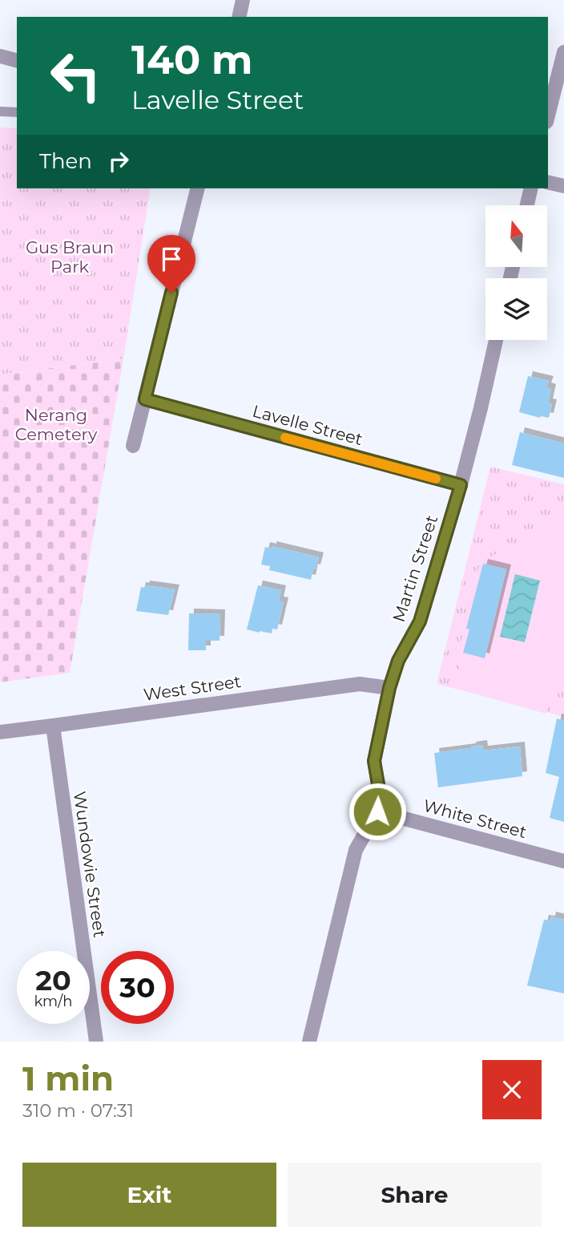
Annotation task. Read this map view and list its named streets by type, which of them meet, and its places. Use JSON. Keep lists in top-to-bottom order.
{
  "streets": {
    "street": [
      "Lavelle Street",
      "Martin Street",
      "West Street",
      "White Street",
      "Wundowie Street"
    ]
  },
  "crossings": [
    ["Lavelle Street", "Martin Street"],
    ["Martin Street", "West Street"],
    ["Martin Street", "White Street"],
    ["West Street", "Wundowie Street"]
  ],
  "parks": ["Gus Braun Park", "Nerang Cemetery"],
  "north": "top",
  "page": {
    "turn": ["140 m", "Lavelle Street"],
    "then": "Then",
    "speed": "20 km/h",
    "limit": "30",
    "heading": ["1 min", "310 m · 07:31"],
    "buttons": ["Exit", "Share"]
  }
}
